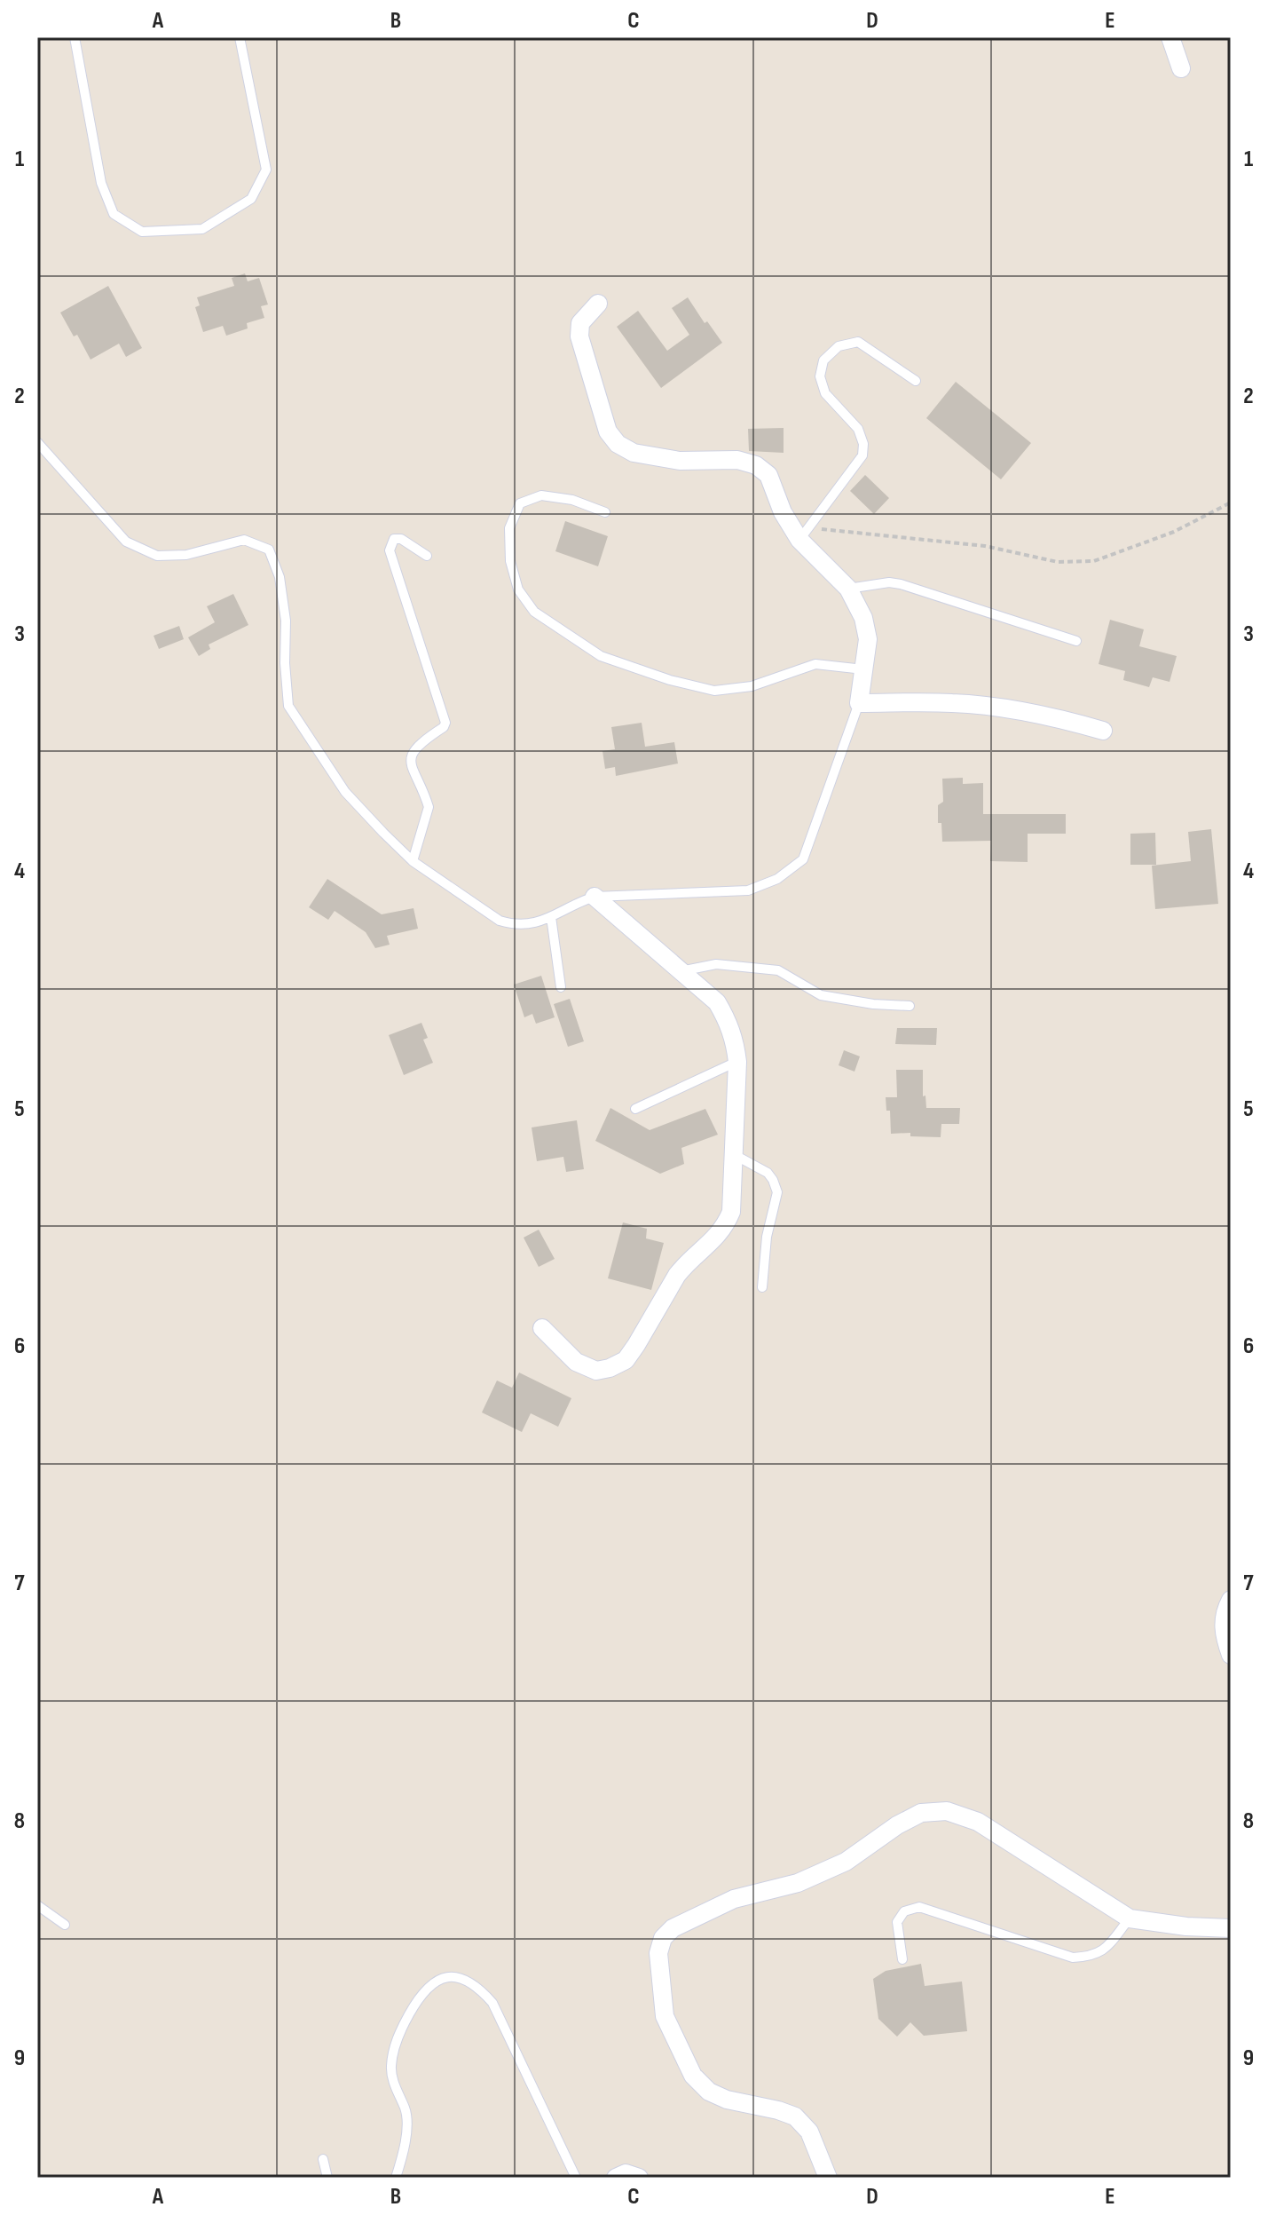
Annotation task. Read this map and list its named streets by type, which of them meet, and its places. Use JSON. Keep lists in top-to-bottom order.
{
  "grid": {
    "columns": [
      "A",
      "B",
      "C",
      "D",
      "E"
    ],
    "rows": [
      "1",
      "2",
      "3",
      "4",
      "5",
      "6",
      "7",
      "8",
      "9"
    ]
  }
}
